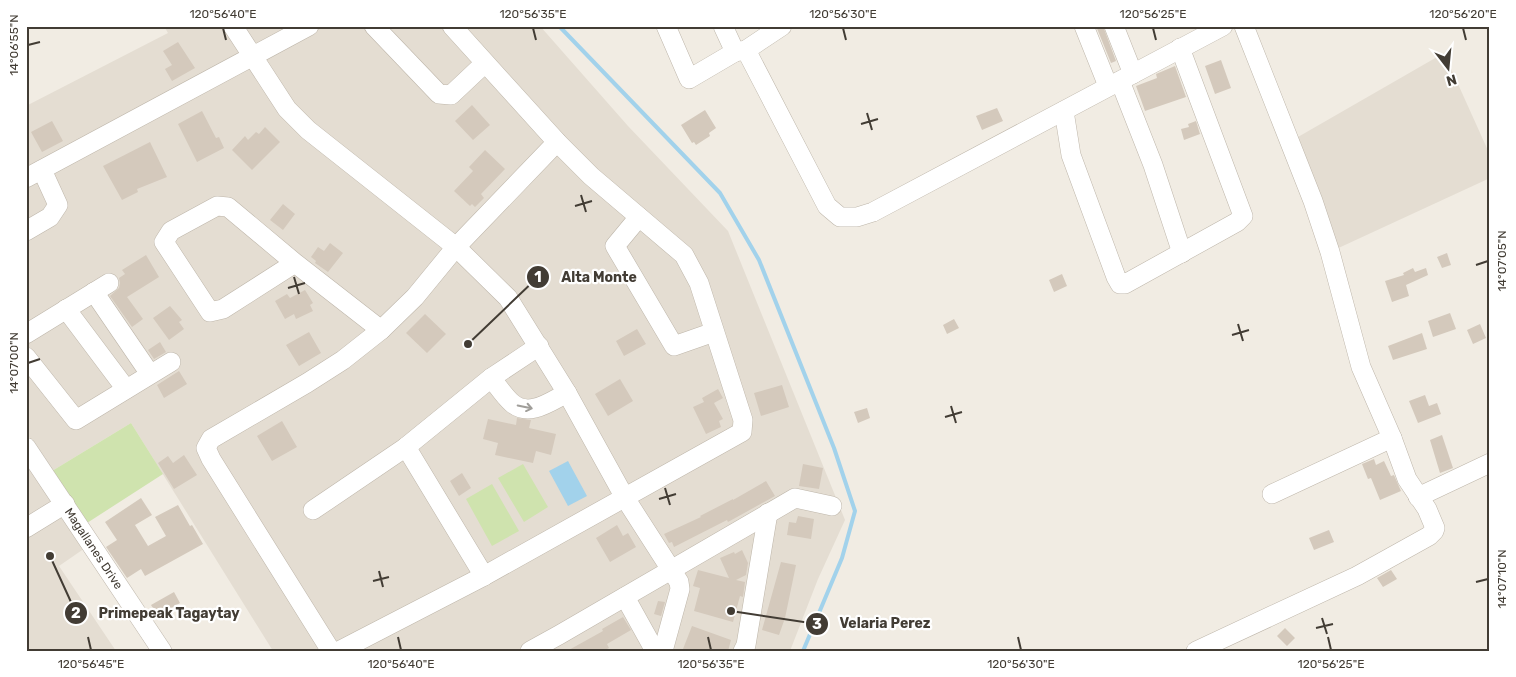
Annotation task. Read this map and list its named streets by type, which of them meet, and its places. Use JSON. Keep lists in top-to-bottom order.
{
  "streets": {
    "street": ["Magallanes Drive"]
  },
  "places": ["Alta Monte", "Primepeak Tagaytay", "Velaria Perez"],
  "north": "bottom",
  "coordinates": [
    "120°56'40\"E",
    "120°56'35\"E",
    "120°56'30\"E",
    "120°56'25\"E",
    "120°56'20\"E",
    "14°06'55\"N",
    "14°07'05\"N",
    "14°07'00\"N",
    "14°07'10\"N",
    "120°56'45\"E"
  ]
}
